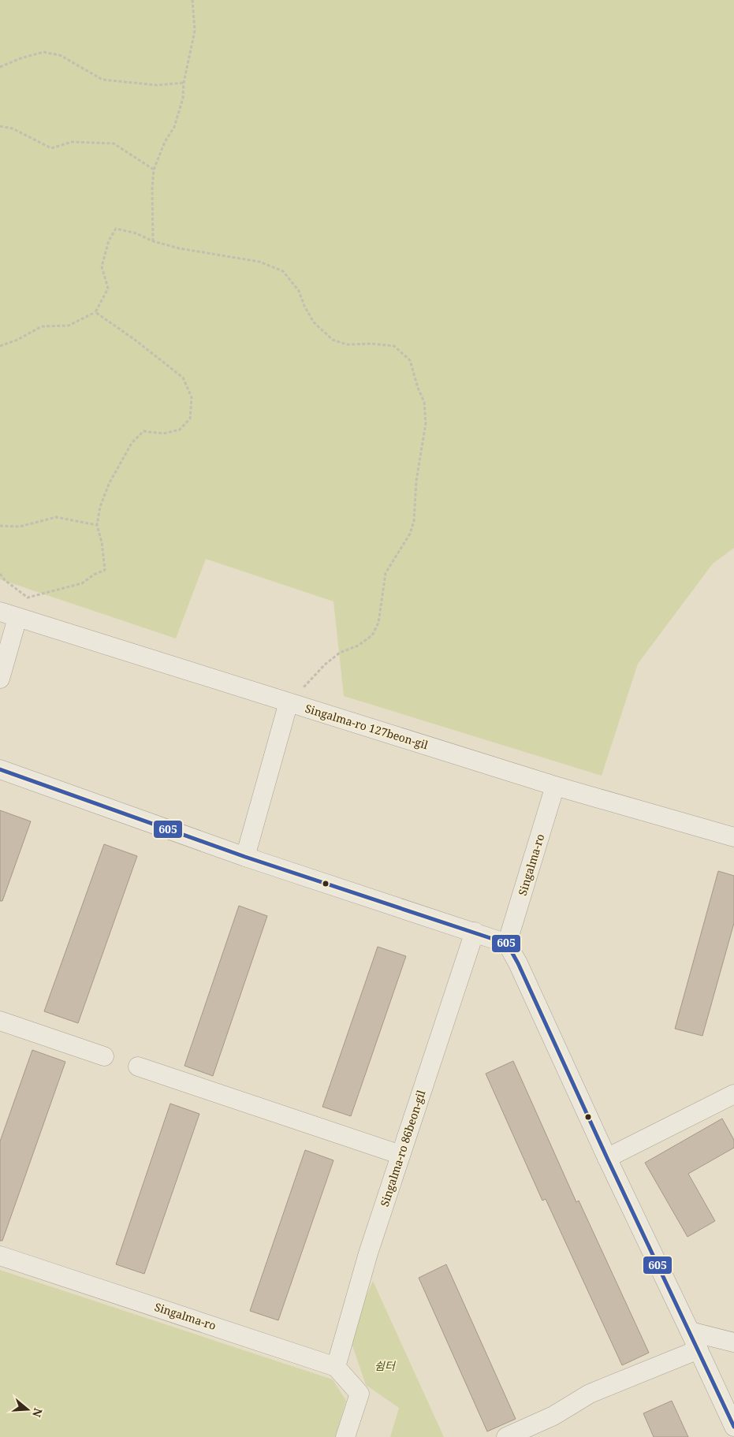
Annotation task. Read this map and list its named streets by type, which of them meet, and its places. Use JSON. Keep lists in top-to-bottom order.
{
  "streets": {
    "street": ["Singalma-ro 127beon-gil", "Singalma-ro", "Singalma-ro 86beon-gil"]
  },
  "crossings": [
    ["Singalma-ro 127beon-gil", "Singalma-ro"],
    ["Singalma-ro", "Singalma-ro 86beon-gil"]
  ],
  "parks": ["쉼터"],
  "lines": ["transit line 605"],
  "north": "right"
}
